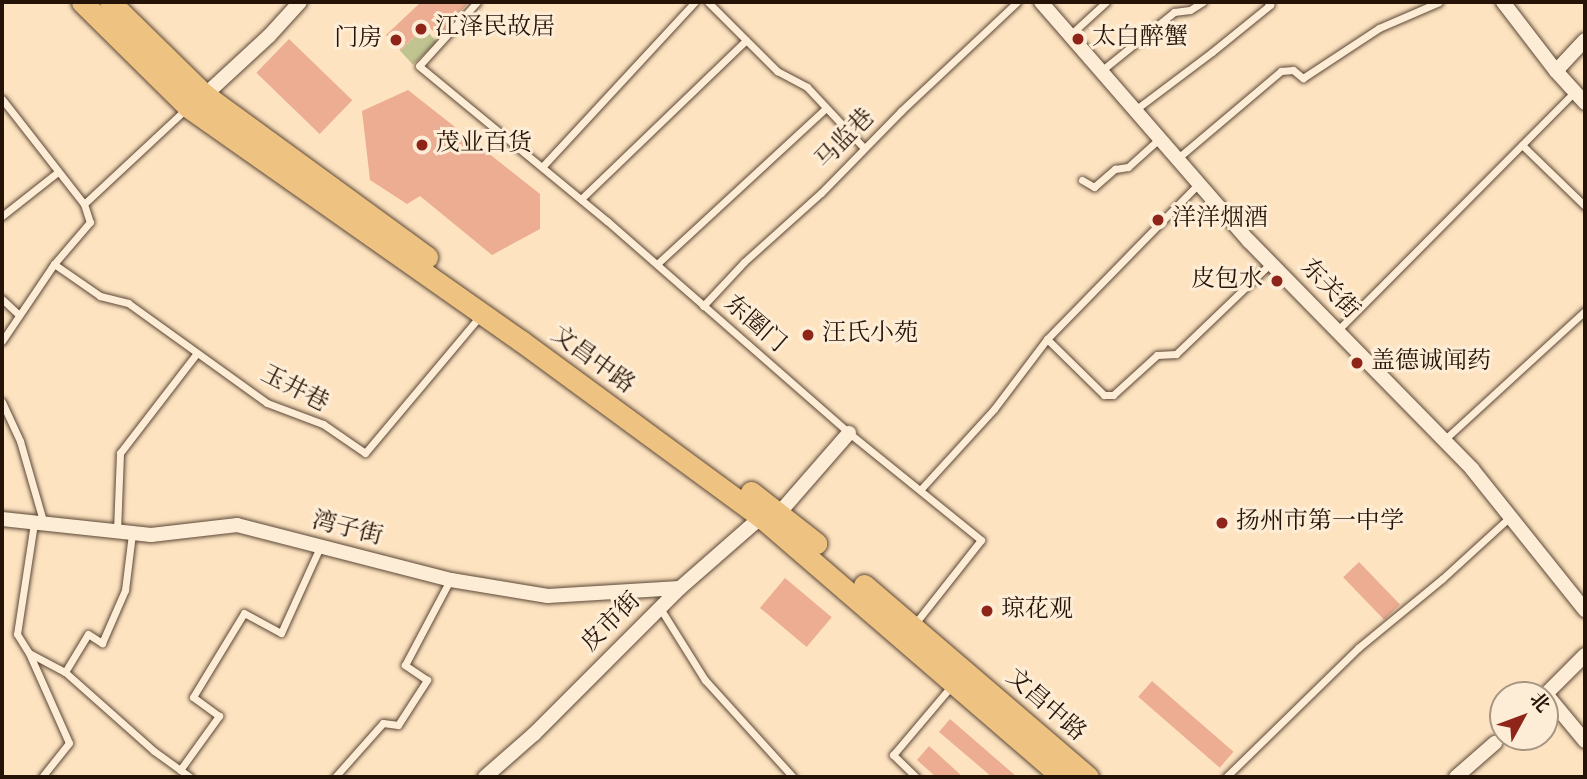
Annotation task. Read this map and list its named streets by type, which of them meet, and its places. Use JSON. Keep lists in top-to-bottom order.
{
  "streets": {
    "main road": ["文昌中路"],
    "street": ["东关街", "湾子街", "皮市街"],
    "lane": ["马监巷", "东圈门", "玉井巷"]
  },
  "crossings": [
    ["马监巷", "东圈门"],
    ["东圈门", "文昌中路"],
    ["东圈门", "皮市街"],
    ["文昌中路", "玉井巷"],
    ["文昌中路", "皮市街"],
    ["湾子街", "皮市街"]
  ],
  "places": [
    "江泽民故居",
    "太白醉蟹",
    "门房",
    "茂业百货",
    "洋洋烟酒",
    "皮包水",
    "汪氏小苑",
    "盖德诚闻药",
    "扬州市第一中学",
    "琼花观"
  ],
  "north": "top right"
}
